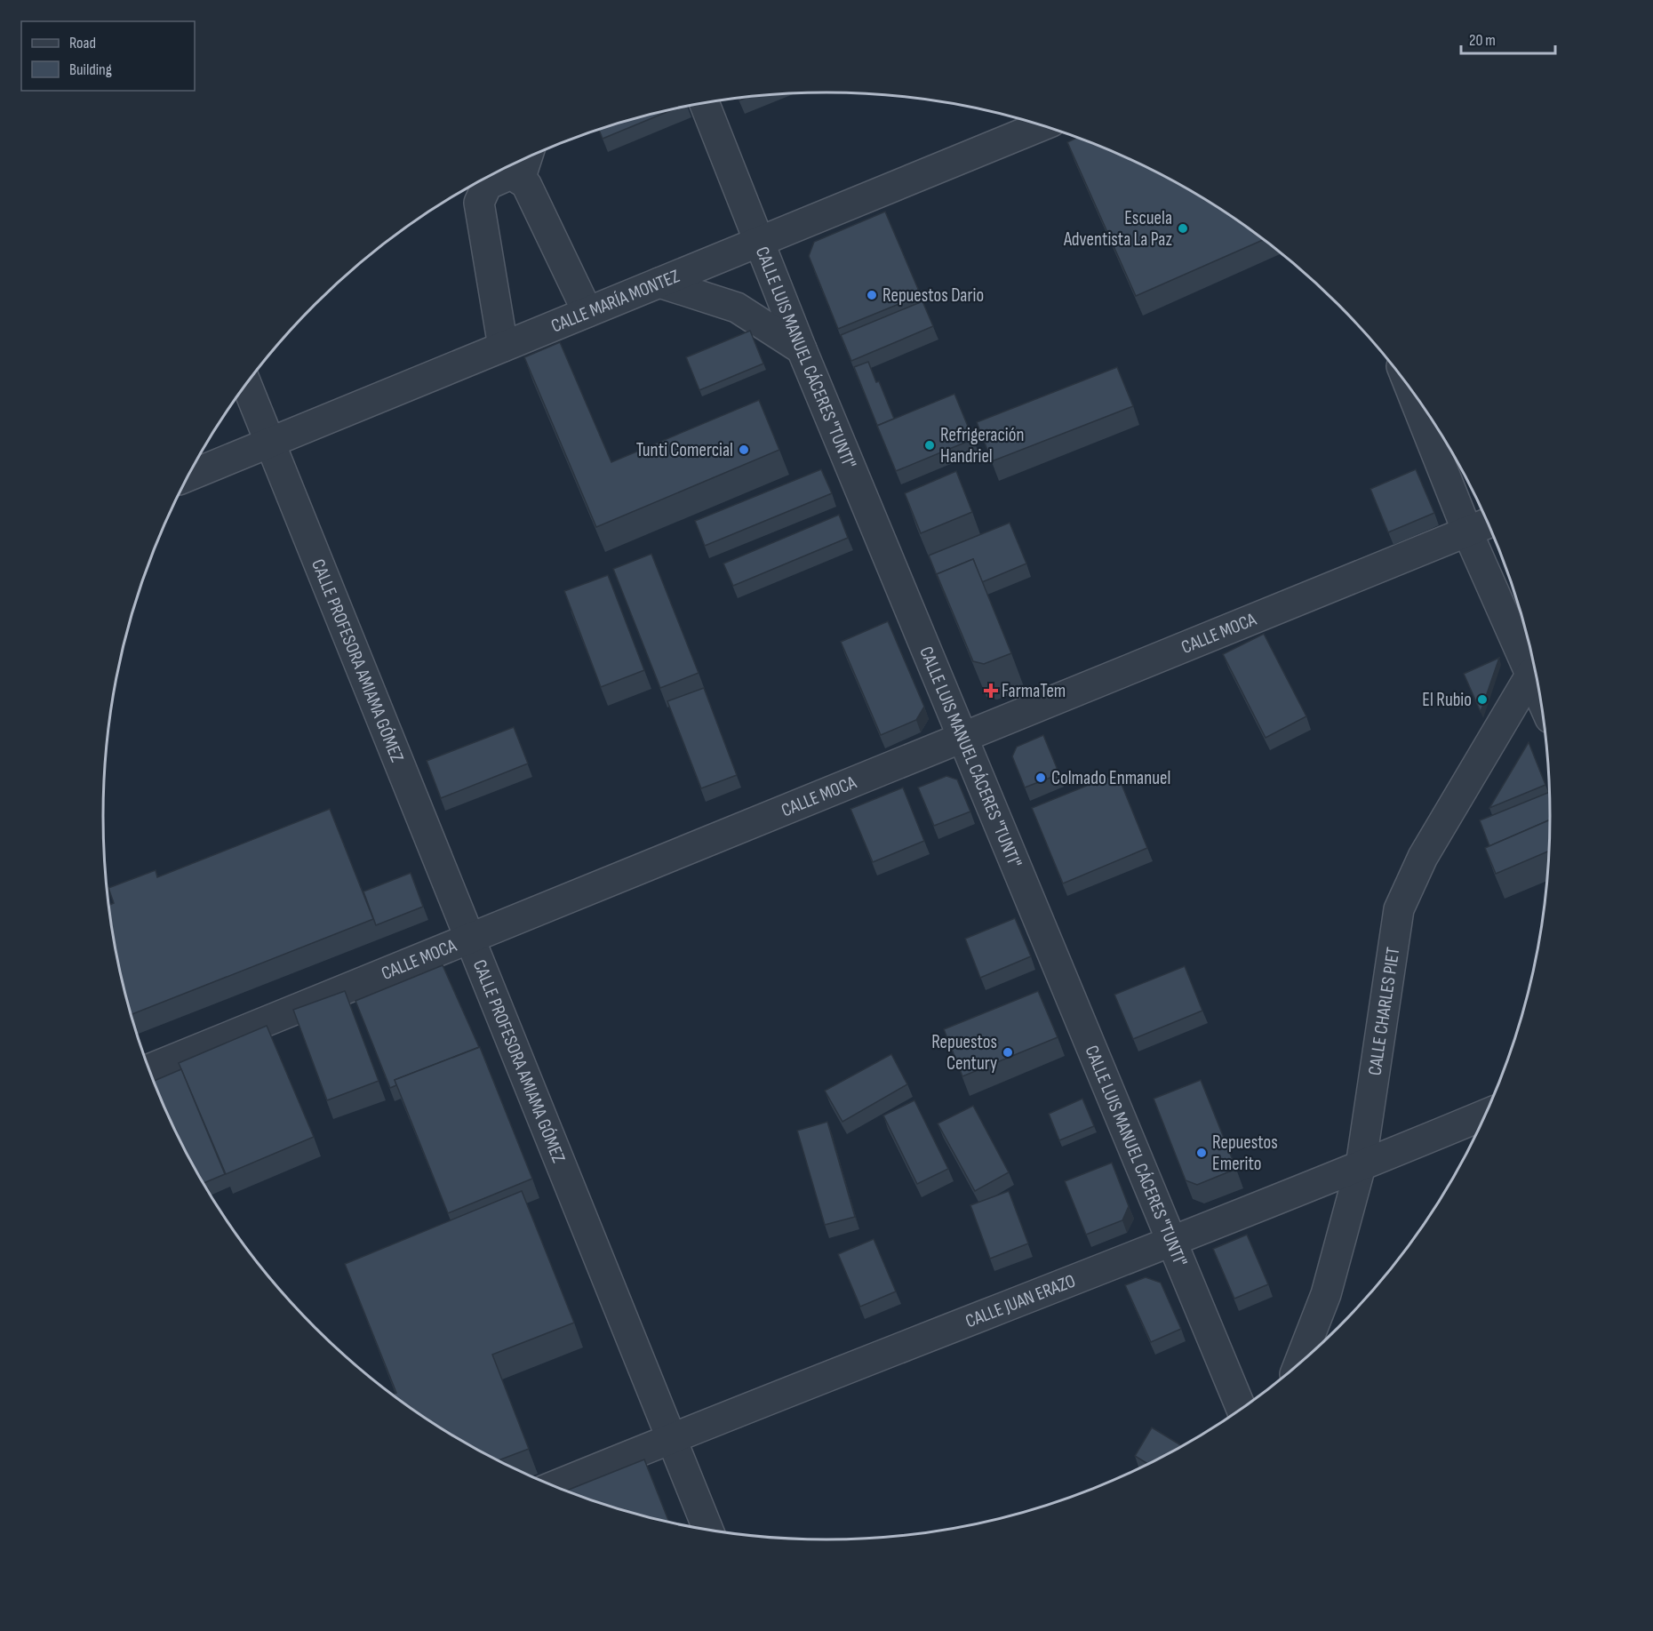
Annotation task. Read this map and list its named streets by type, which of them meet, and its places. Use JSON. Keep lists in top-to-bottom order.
{
  "streets": {
    "street": [
      "CALLE MARÍA MONTEZ",
      "CALLE LUIS MANUEL CÁCERES \"TUNTI\"",
      "CALLE MOCA",
      "CALLE PROFESORA AMIAMA GÓMEZ",
      "CALLE CHARLES PIET",
      "CALLE JUAN ERAZO"
    ]
  },
  "crossings": [
    ["CALLE MARÍA MONTEZ", "CALLE LUIS MANUEL CÁCERES \"TUNTI\""],
    ["CALLE MARÍA MONTEZ", "CALLE PROFESORA AMIAMA GÓMEZ"],
    ["CALLE LUIS MANUEL CÁCERES \"TUNTI\"", "CALLE MOCA"],
    ["CALLE LUIS MANUEL CÁCERES \"TUNTI\"", "CALLE JUAN ERAZO"],
    ["CALLE MOCA", "CALLE PROFESORA AMIAMA GÓMEZ"],
    ["CALLE PROFESORA AMIAMA GÓMEZ", "CALLE JUAN ERAZO"],
    ["CALLE CHARLES PIET", "CALLE JUAN ERAZO"]
  ],
  "places": {
    "other": [
      "Escuela Adventista La Paz",
      "Repuestos Dario",
      "Refrigeración Handriel",
      "Tunti Comercial",
      "El Rubio",
      "Colmado Enmanuel",
      "Repuestos Century",
      "Repuestos Emerito"
    ],
    "health": ["FarmaTem"]
  },
  "legend": ["Road", "Building"],
  "scale_bar": "20 m"
}
